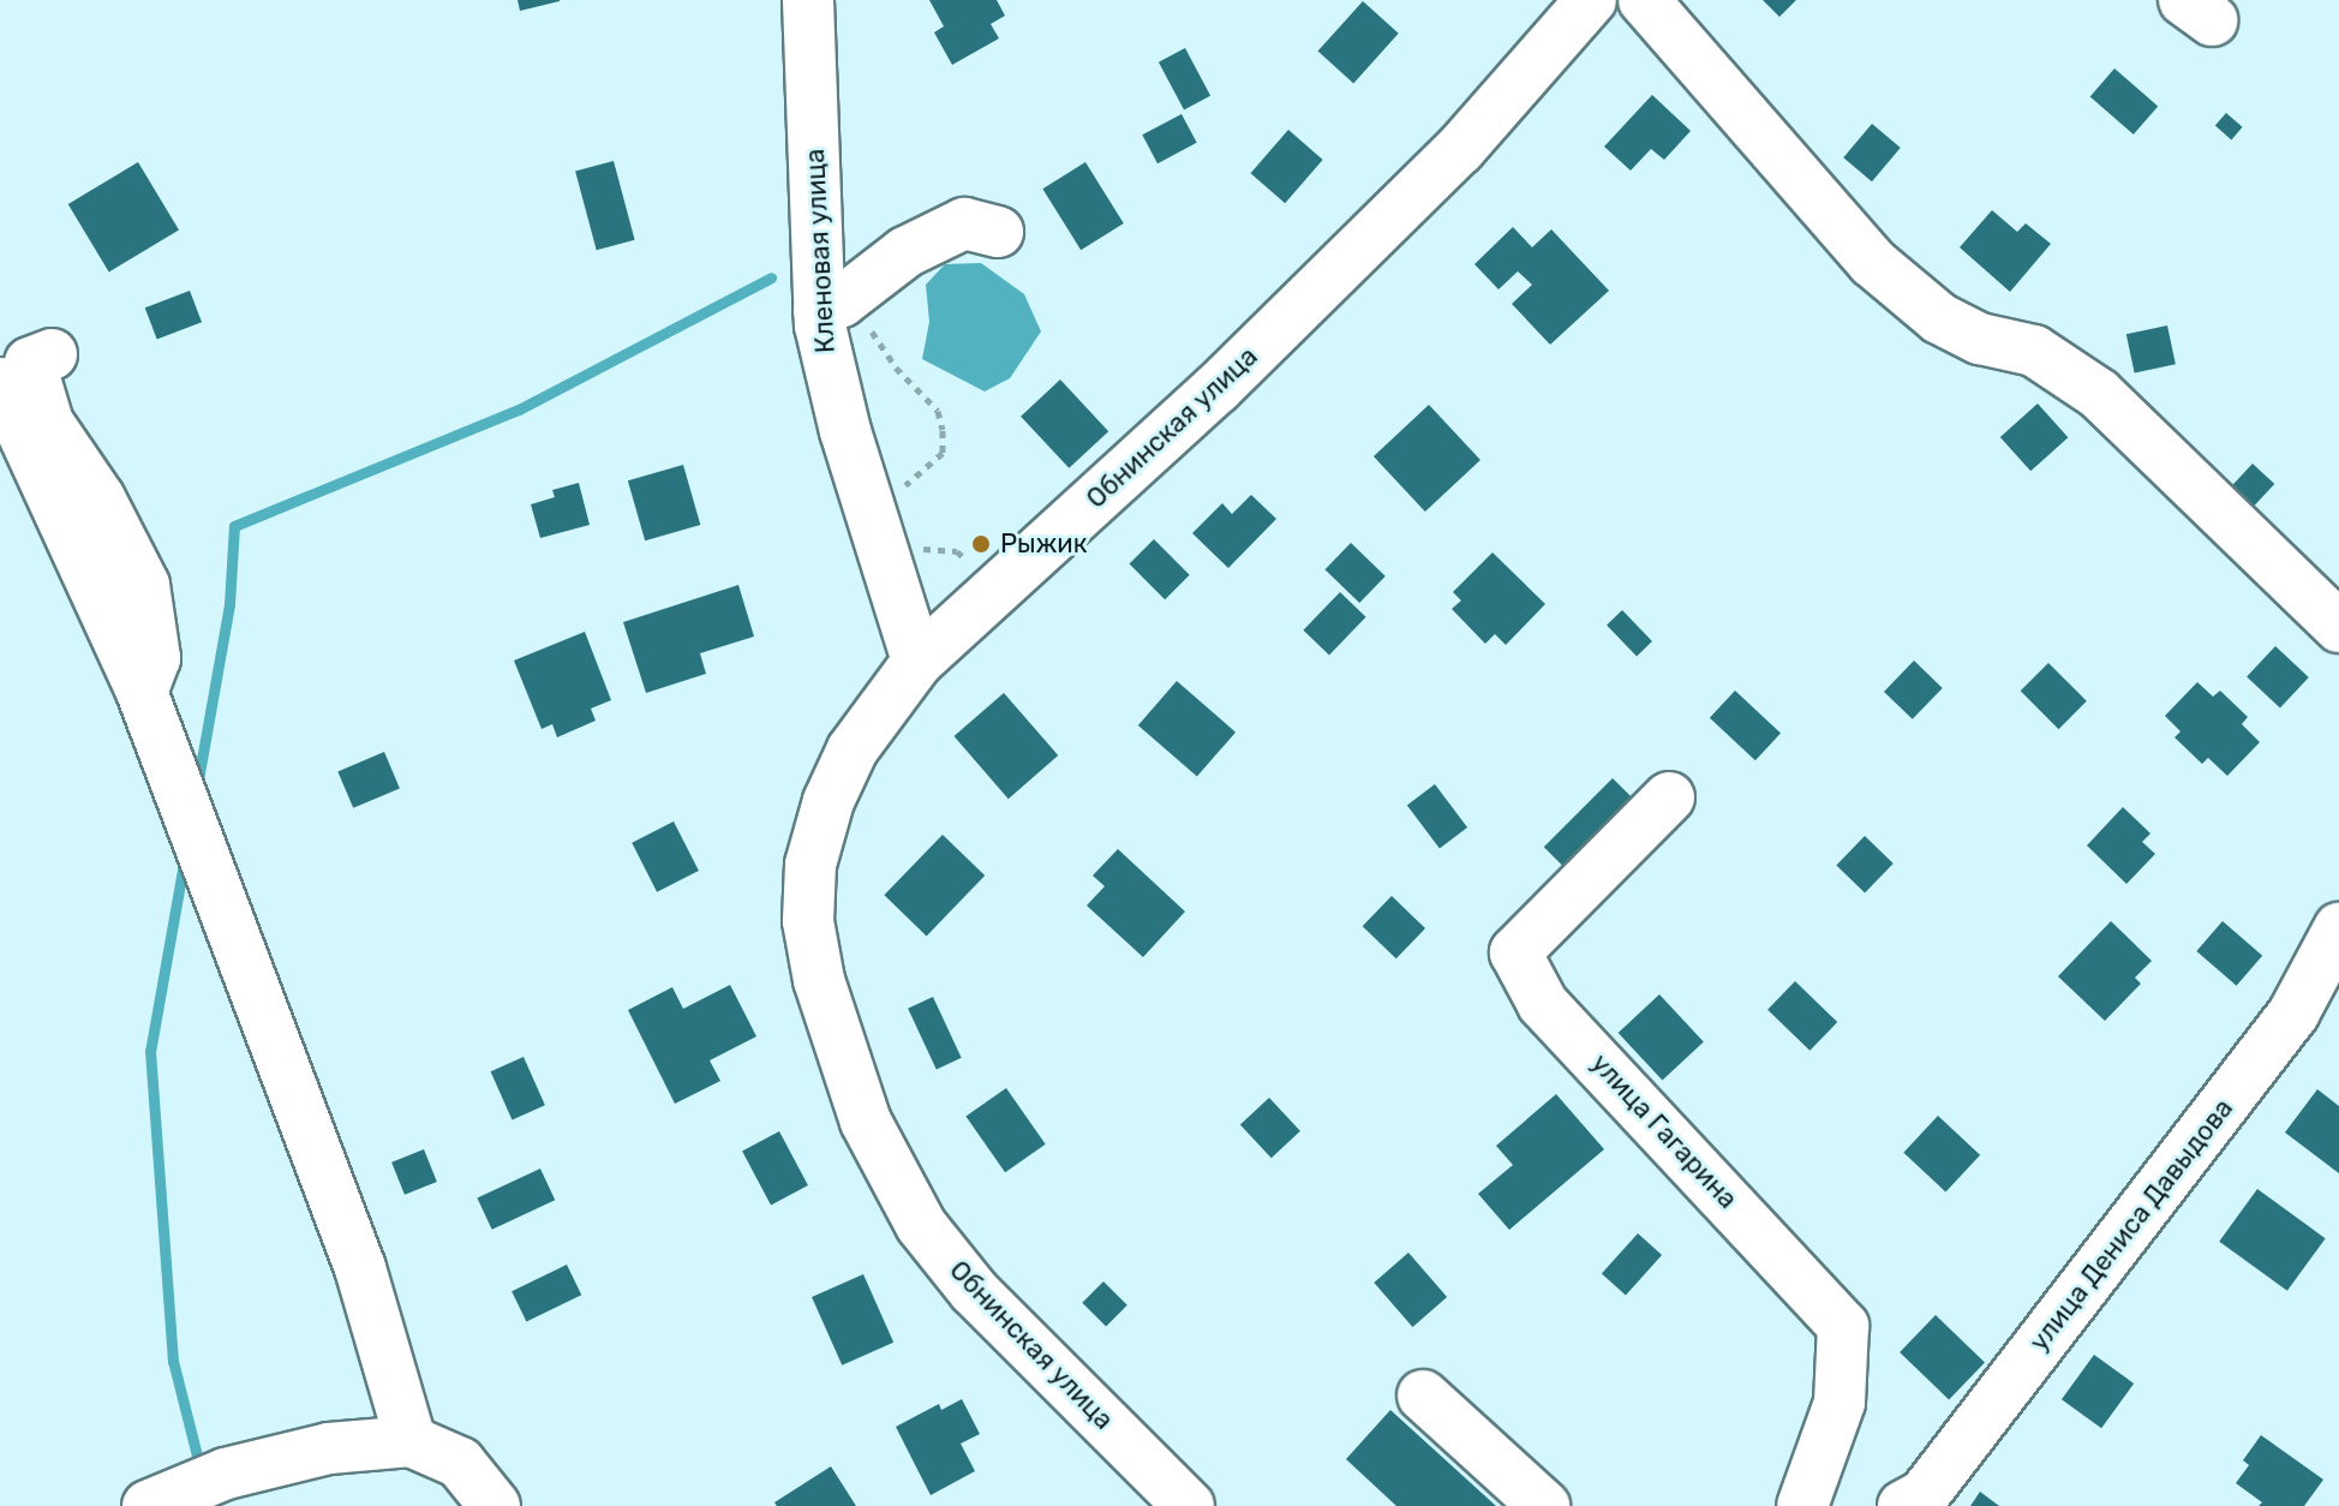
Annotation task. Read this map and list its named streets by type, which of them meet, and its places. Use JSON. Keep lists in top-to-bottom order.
{
  "streets": {
    "street": [
      "Кленовая улица",
      "Обнинская улица",
      "улица Гагарина",
      "улица Дениса Давыдова"
    ]
  },
  "crossings": [
    ["Кленовая улица", "Обнинская улица"]
  ],
  "places": ["Рыжик"]
}
